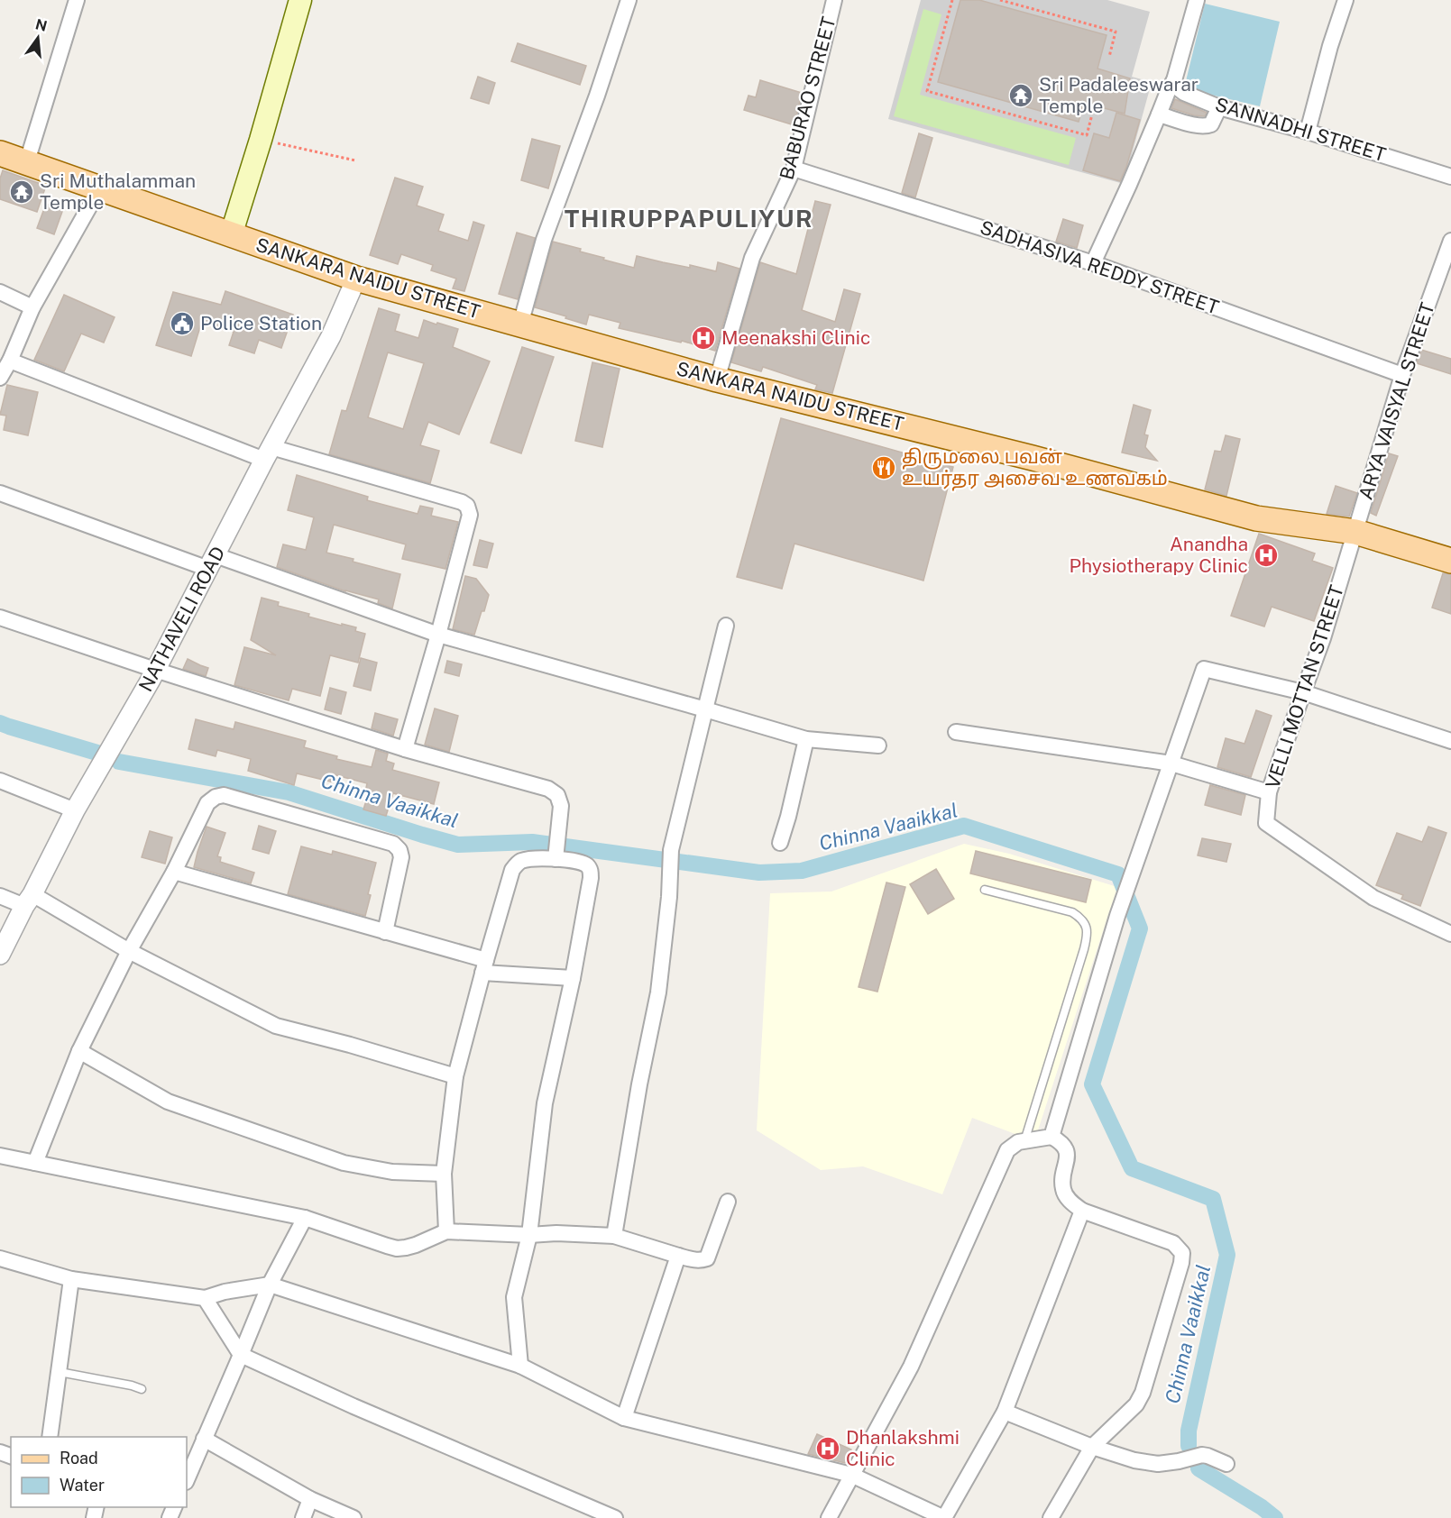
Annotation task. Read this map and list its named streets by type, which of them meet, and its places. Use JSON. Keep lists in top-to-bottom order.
{
  "streets": {
    "main road": ["SANKARA NAIDU STREET"],
    "street": [
      "BABURAO STREET",
      "SANNADHI STREET",
      "SADHASIVA REDDY STREET",
      "ARYA VAISYAL STREET",
      "NATHAVELI ROAD",
      "VELLI MOTTAN STREET"
    ]
  },
  "crossings": [
    ["BABURAO STREET", "SADHASIVA REDDY STREET"],
    ["BABURAO STREET", "SANKARA NAIDU STREET"],
    ["SADHASIVA REDDY STREET", "ARYA VAISYAL STREET"],
    ["SANKARA NAIDU STREET", "ARYA VAISYAL STREET"],
    ["SANKARA NAIDU STREET", "NATHAVELI ROAD"],
    ["SANKARA NAIDU STREET", "VELLI MOTTAN STREET"],
    ["ARYA VAISYAL STREET", "VELLI MOTTAN STREET"]
  ],
  "districts": ["THIRUPPAPULIYUR"],
  "water": ["Chinna Vaaikkal"],
  "places": {
    "temple": ["Sri Padaleeswarar Temple", "Sri Muthalamman Temple"],
    "public building": ["Police Station"],
    "hospital": ["Meenakshi Clinic", "Anandha Physiotherapy Clinic", "Dhanlakshmi Clinic"],
    "restaurant": ["திருமலை பவன் உயர்தர அசைவ உணவகம்"]
  },
  "legend": ["Road", "Water"],
  "north": "top"
}
